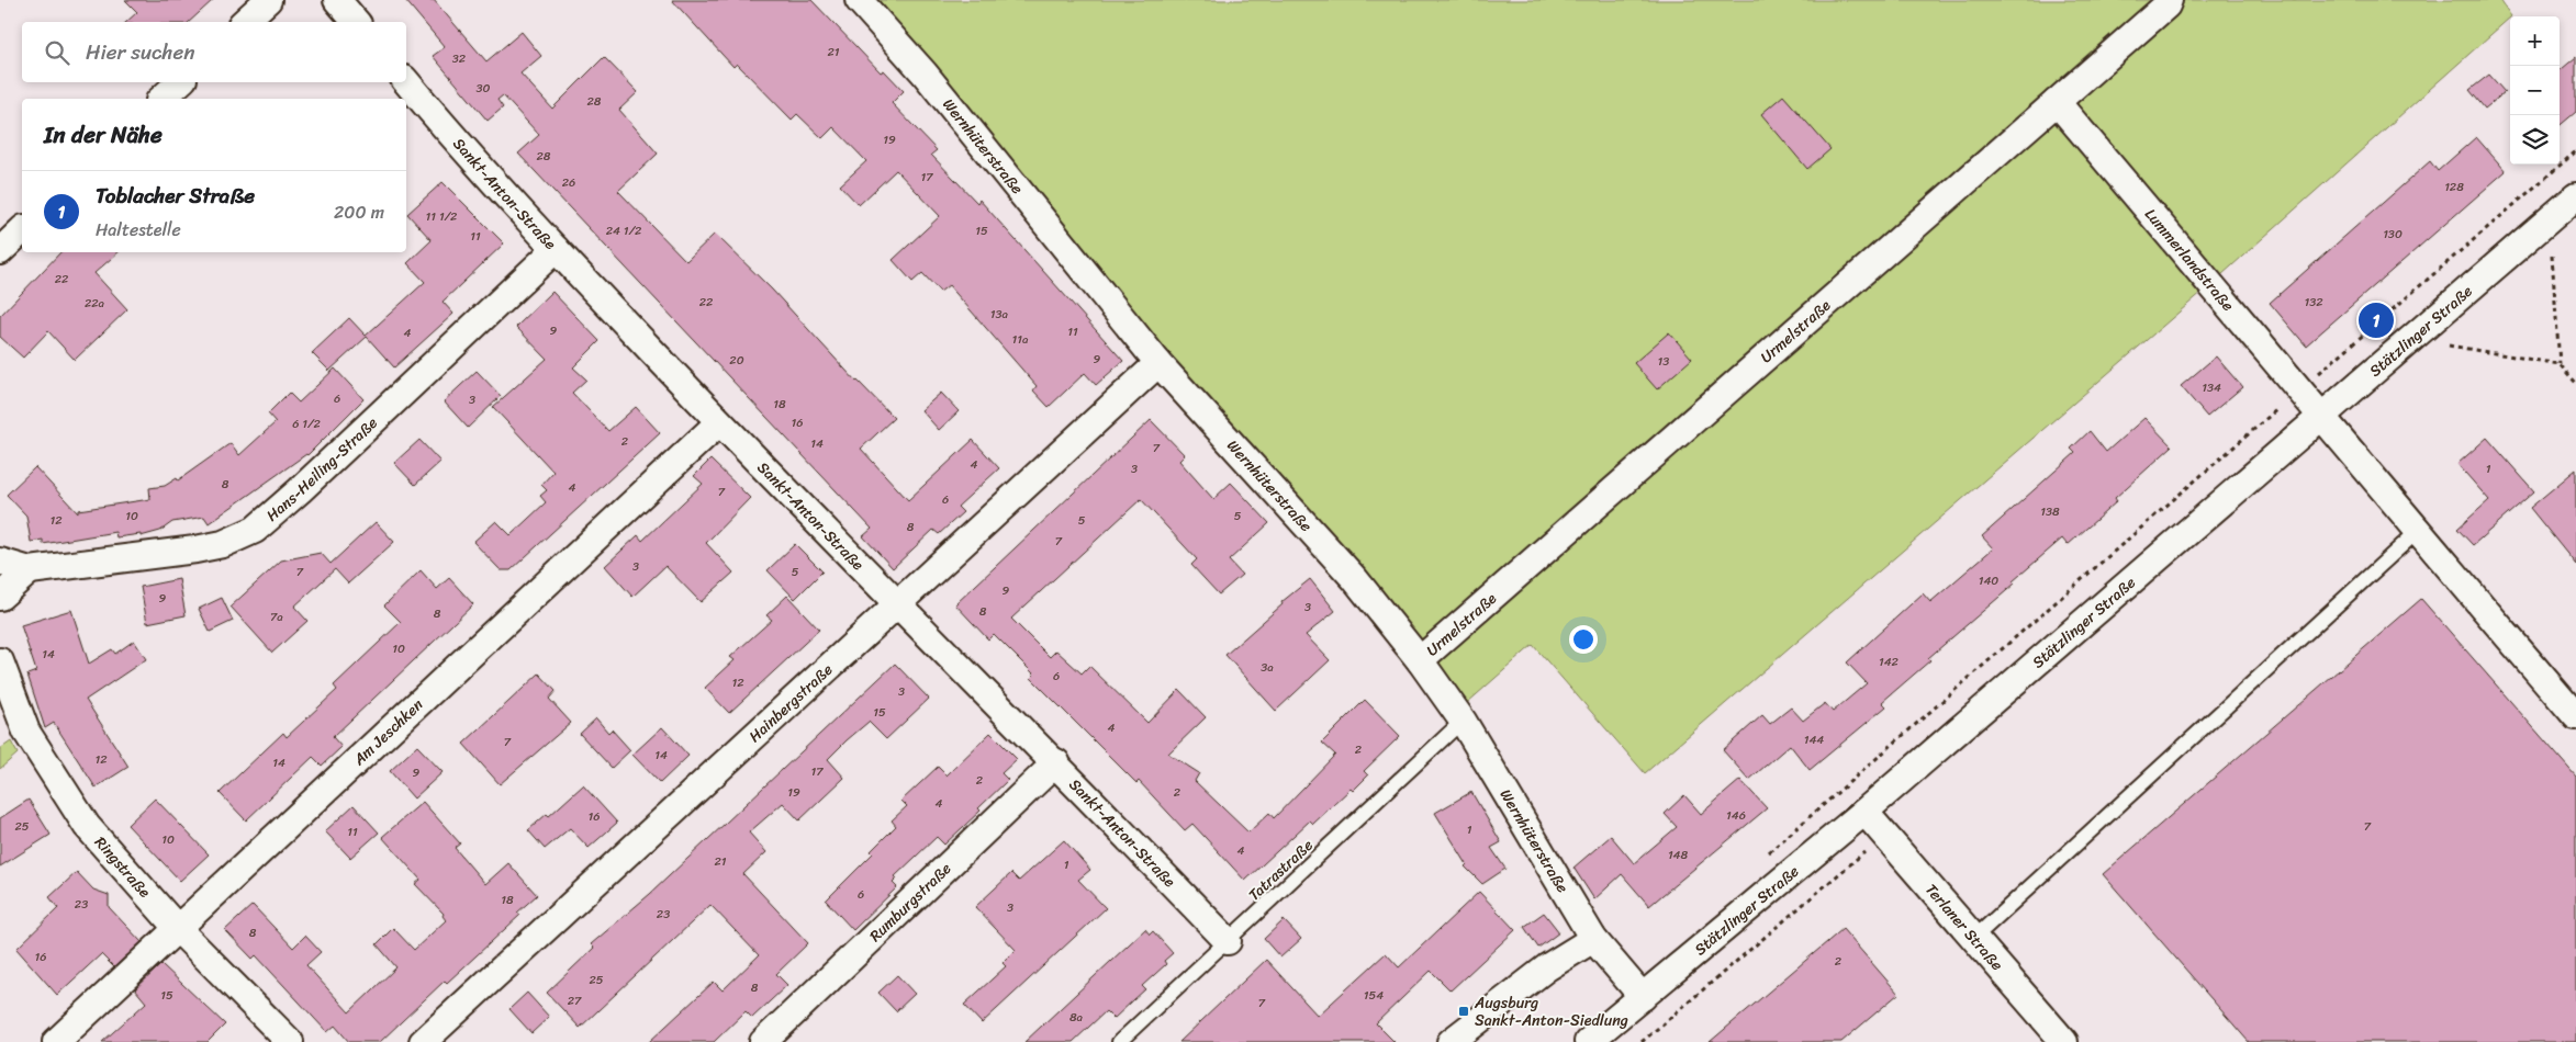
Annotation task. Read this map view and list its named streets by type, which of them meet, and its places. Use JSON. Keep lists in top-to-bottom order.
{
  "streets": {
    "street": [
      "Wernhüterstraße",
      "Sankt-Anton-Straße",
      "Lummerlandstraße",
      "Urmelstraße",
      "Stätzlinger Straße",
      "Hans-Heiling-Straße",
      "Hainbergstraße",
      "Am Jeschken",
      "Ringstraße",
      "Rumburgstraße",
      "Terlaner Straße"
    ],
    "lane": ["Tatrastraße"]
  },
  "crossings": [
    ["Wernhüterstraße", "Urmelstraße"],
    ["Wernhüterstraße", "Stätzlinger Straße"],
    ["Wernhüterstraße", "Hainbergstraße"],
    ["Wernhüterstraße", "Tatrastraße"],
    ["Sankt-Anton-Straße", "Hans-Heiling-Straße"],
    ["Sankt-Anton-Straße", "Hainbergstraße"],
    ["Sankt-Anton-Straße", "Am Jeschken"],
    ["Sankt-Anton-Straße", "Tatrastraße"],
    ["Sankt-Anton-Straße", "Rumburgstraße"],
    ["Lummerlandstraße", "Urmelstraße"],
    ["Lummerlandstraße", "Stätzlinger Straße"],
    ["Stätzlinger Straße", "Terlaner Straße"],
    ["Am Jeschken", "Ringstraße"]
  ],
  "places": {
    "transit": ["Augsburg Sankt-Anton-Siedlung"]
  },
  "house_numbers": [
    "21",
    "32",
    "30",
    "28",
    "19",
    "28",
    "17",
    "26",
    "128",
    "11 1/2",
    "24 1/2",
    "15",
    "130",
    "11",
    "22",
    "22",
    "132",
    "22a",
    "13a",
    "9",
    "11",
    "4",
    "11a",
    "9",
    "20",
    "13",
    "134",
    "6",
    "3",
    "18",
    "16",
    "6 1/2",
    "2",
    "14",
    "7",
    "4",
    "3",
    "1",
    "8",
    "4",
    "7",
    "6",
    "138",
    "10",
    "5",
    "12",
    "5",
    "8",
    "7",
    "3",
    "7",
    "5",
    "140",
    "9",
    "9",
    "3",
    "8",
    "8",
    "7a",
    "10",
    "14",
    "142",
    "3a",
    "6",
    "12",
    "3",
    "15",
    "4",
    "144",
    "7",
    "2",
    "14",
    "12",
    "14",
    "17",
    "9",
    "2",
    "19",
    "2",
    "4",
    "146",
    "16",
    "25",
    "7",
    "1",
    "11",
    "10",
    "4",
    "148",
    "21",
    "1",
    "6",
    "18",
    "23",
    "3",
    "23",
    "8",
    "16",
    "2",
    "25",
    "8",
    "15",
    "154",
    "27",
    "7",
    "8a"
  ],
  "page": {
    "map_buttons": ["+", "−"],
    "search": "Hier suchen",
    "heading": "In der Nähe",
    "list": [
      {
        "mark": "1",
        "name": "Toblacher Straße",
        "note": "Haltestelle",
        "value": "200 m"
      }
    ],
    "pins": "1"
  }
}
